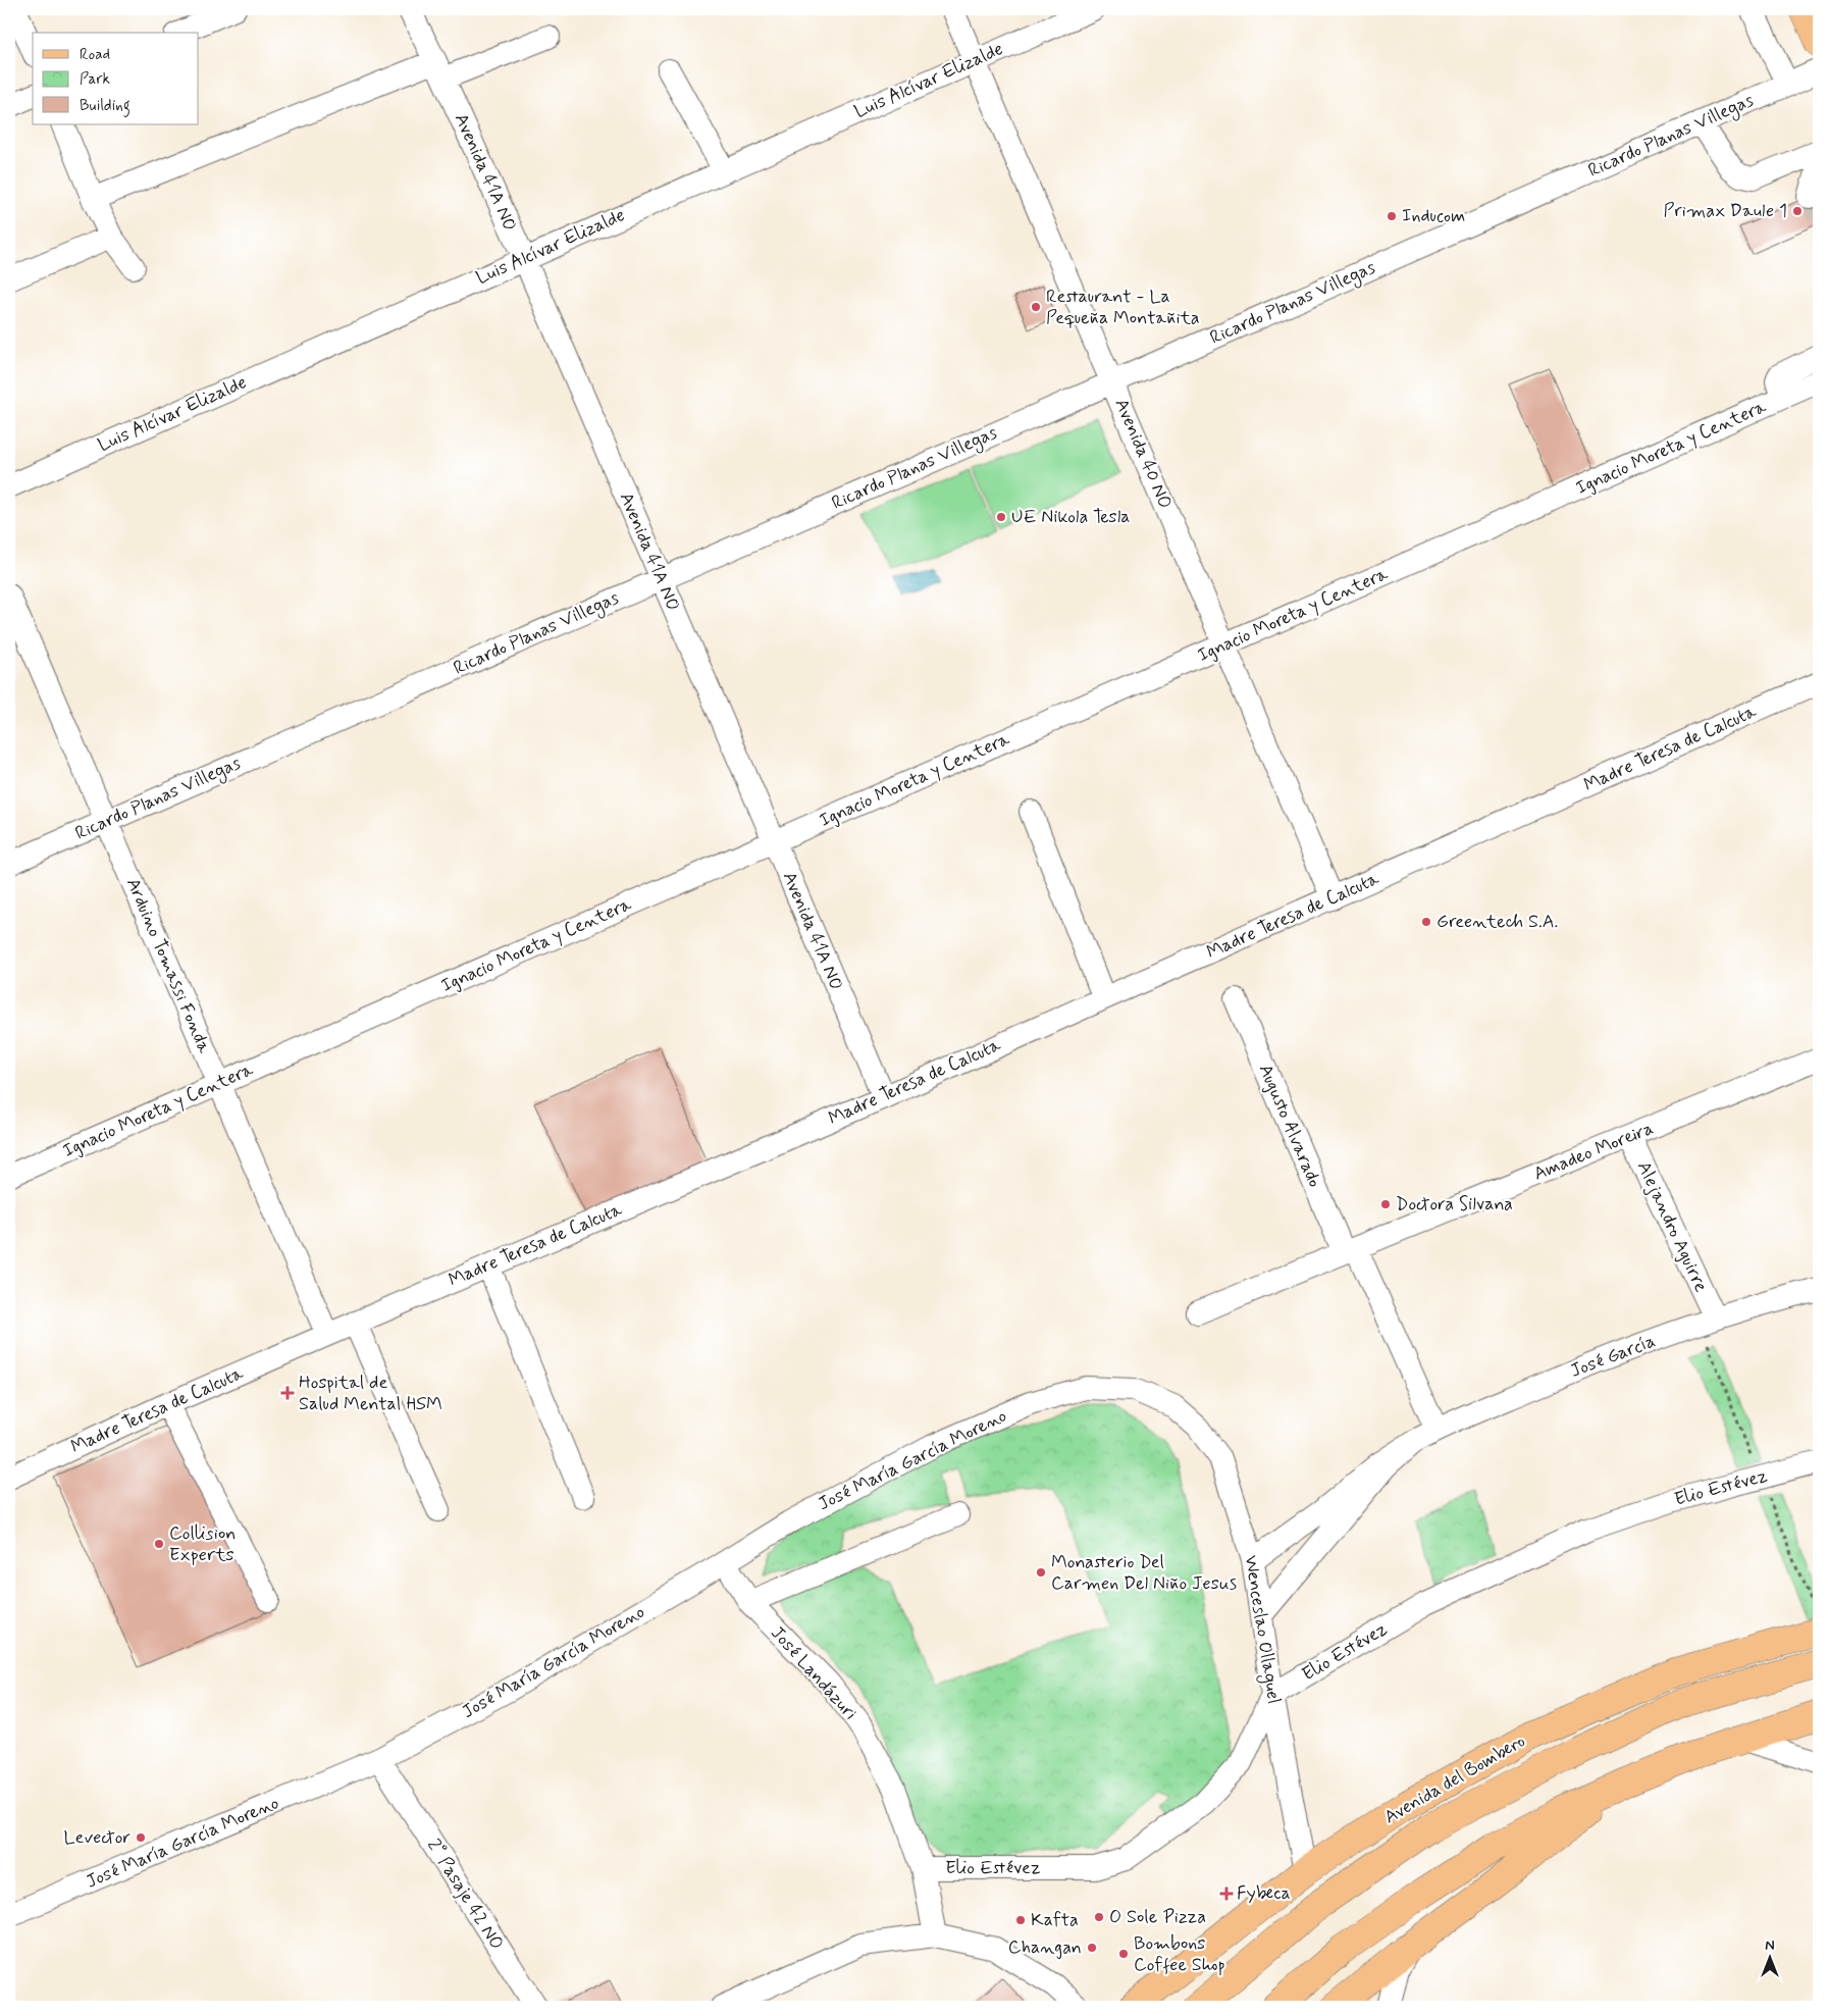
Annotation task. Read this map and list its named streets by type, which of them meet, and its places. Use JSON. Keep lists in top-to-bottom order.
{
  "streets": {
    "main road": ["Avenida del Bombero"],
    "street": [
      "Luis Alcívar Elizalde",
      "Ricardo Planas Villegas",
      "Avenida 41A NO",
      "Ignacio Moreta y Centera",
      "Avenida 40 NO",
      "Madre Teresa de Calcuta",
      "Arduino Tomassi Fonda",
      "Augusto Alvarado",
      "Amadeo Moreira",
      "Alejandro Aguirre",
      "José García",
      "José María García Moreno",
      "Elio Estévez",
      "Wenceslao Ollaguel",
      "José Landázuri",
      "2° Pasaje 42 NO"
    ]
  },
  "crossings": [
    ["Luis Alcívar Elizalde", "Avenida 41A NO"],
    ["Luis Alcívar Elizalde", "Avenida 40 NO"],
    ["Ricardo Planas Villegas", "Avenida 41A NO"],
    ["Ricardo Planas Villegas", "Avenida 40 NO"],
    ["Ricardo Planas Villegas", "Arduino Tomassi Fonda"],
    ["Avenida 41A NO", "Ignacio Moreta y Centera"],
    ["Avenida 41A NO", "Madre Teresa de Calcuta"],
    ["Ignacio Moreta y Centera", "Avenida 40 NO"],
    ["Ignacio Moreta y Centera", "Arduino Tomassi Fonda"],
    ["Avenida 40 NO", "Madre Teresa de Calcuta"],
    ["Madre Teresa de Calcuta", "Arduino Tomassi Fonda"],
    ["Augusto Alvarado", "Amadeo Moreira"],
    ["Augusto Alvarado", "José García"],
    ["Amadeo Moreira", "Alejandro Aguirre"],
    ["Alejandro Aguirre", "José García"],
    ["José García", "Wenceslao Ollaguel"],
    ["José María García Moreno", "Wenceslao Ollaguel"],
    ["José María García Moreno", "José Landázuri"],
    ["José María García Moreno", "2° Pasaje 42 NO"],
    ["Elio Estévez", "Wenceslao Ollaguel"],
    ["Elio Estévez", "José Landázuri"],
    ["Wenceslao Ollaguel", "Avenida del Bombero"]
  ],
  "places": {
    "other": [
      "Primax Daule 1",
      "Inducom",
      "Restaurant - La Pequeña Montañita",
      "UE Nikola Tesla",
      "Greentech S.A.",
      "Doctora Silvana",
      "Collision Experts",
      "Monasterio Del Carmen Del Niño Jesus",
      "Levector",
      "O Sole Pizza",
      "Kafta",
      "Changan",
      "Bombons Coffee Shop"
    ],
    "health": ["Hospital de Salud Mental HSM", "Fybeca"]
  },
  "legend": ["Road", "Park", "Building"],
  "north": "top"
}
